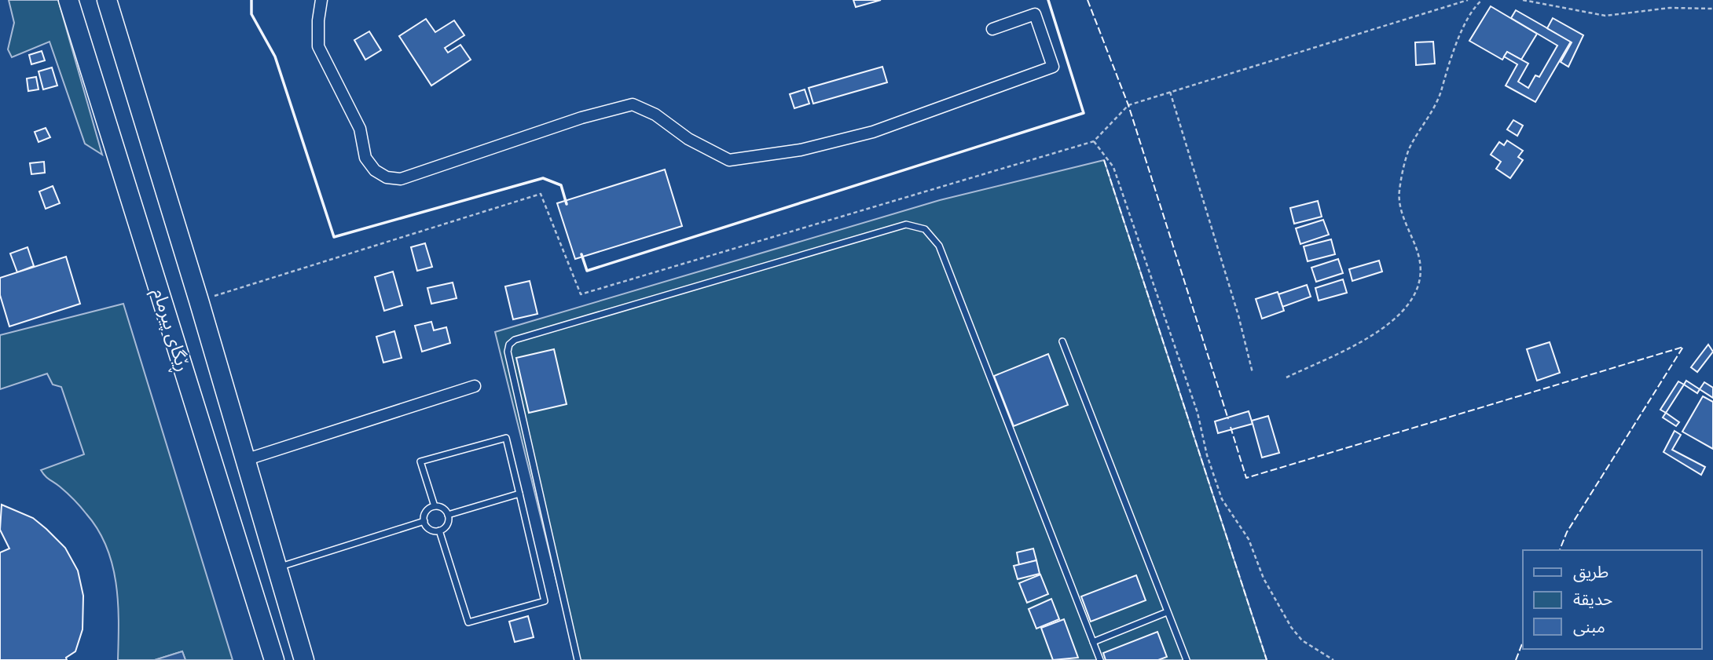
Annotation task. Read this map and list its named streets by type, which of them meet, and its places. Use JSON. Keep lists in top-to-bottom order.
{
  "streets": {
    "highway": ["ڕێگای پیرمام"]
  },
  "legend": ["طريق", "حديقة", "مبنى"]
}
